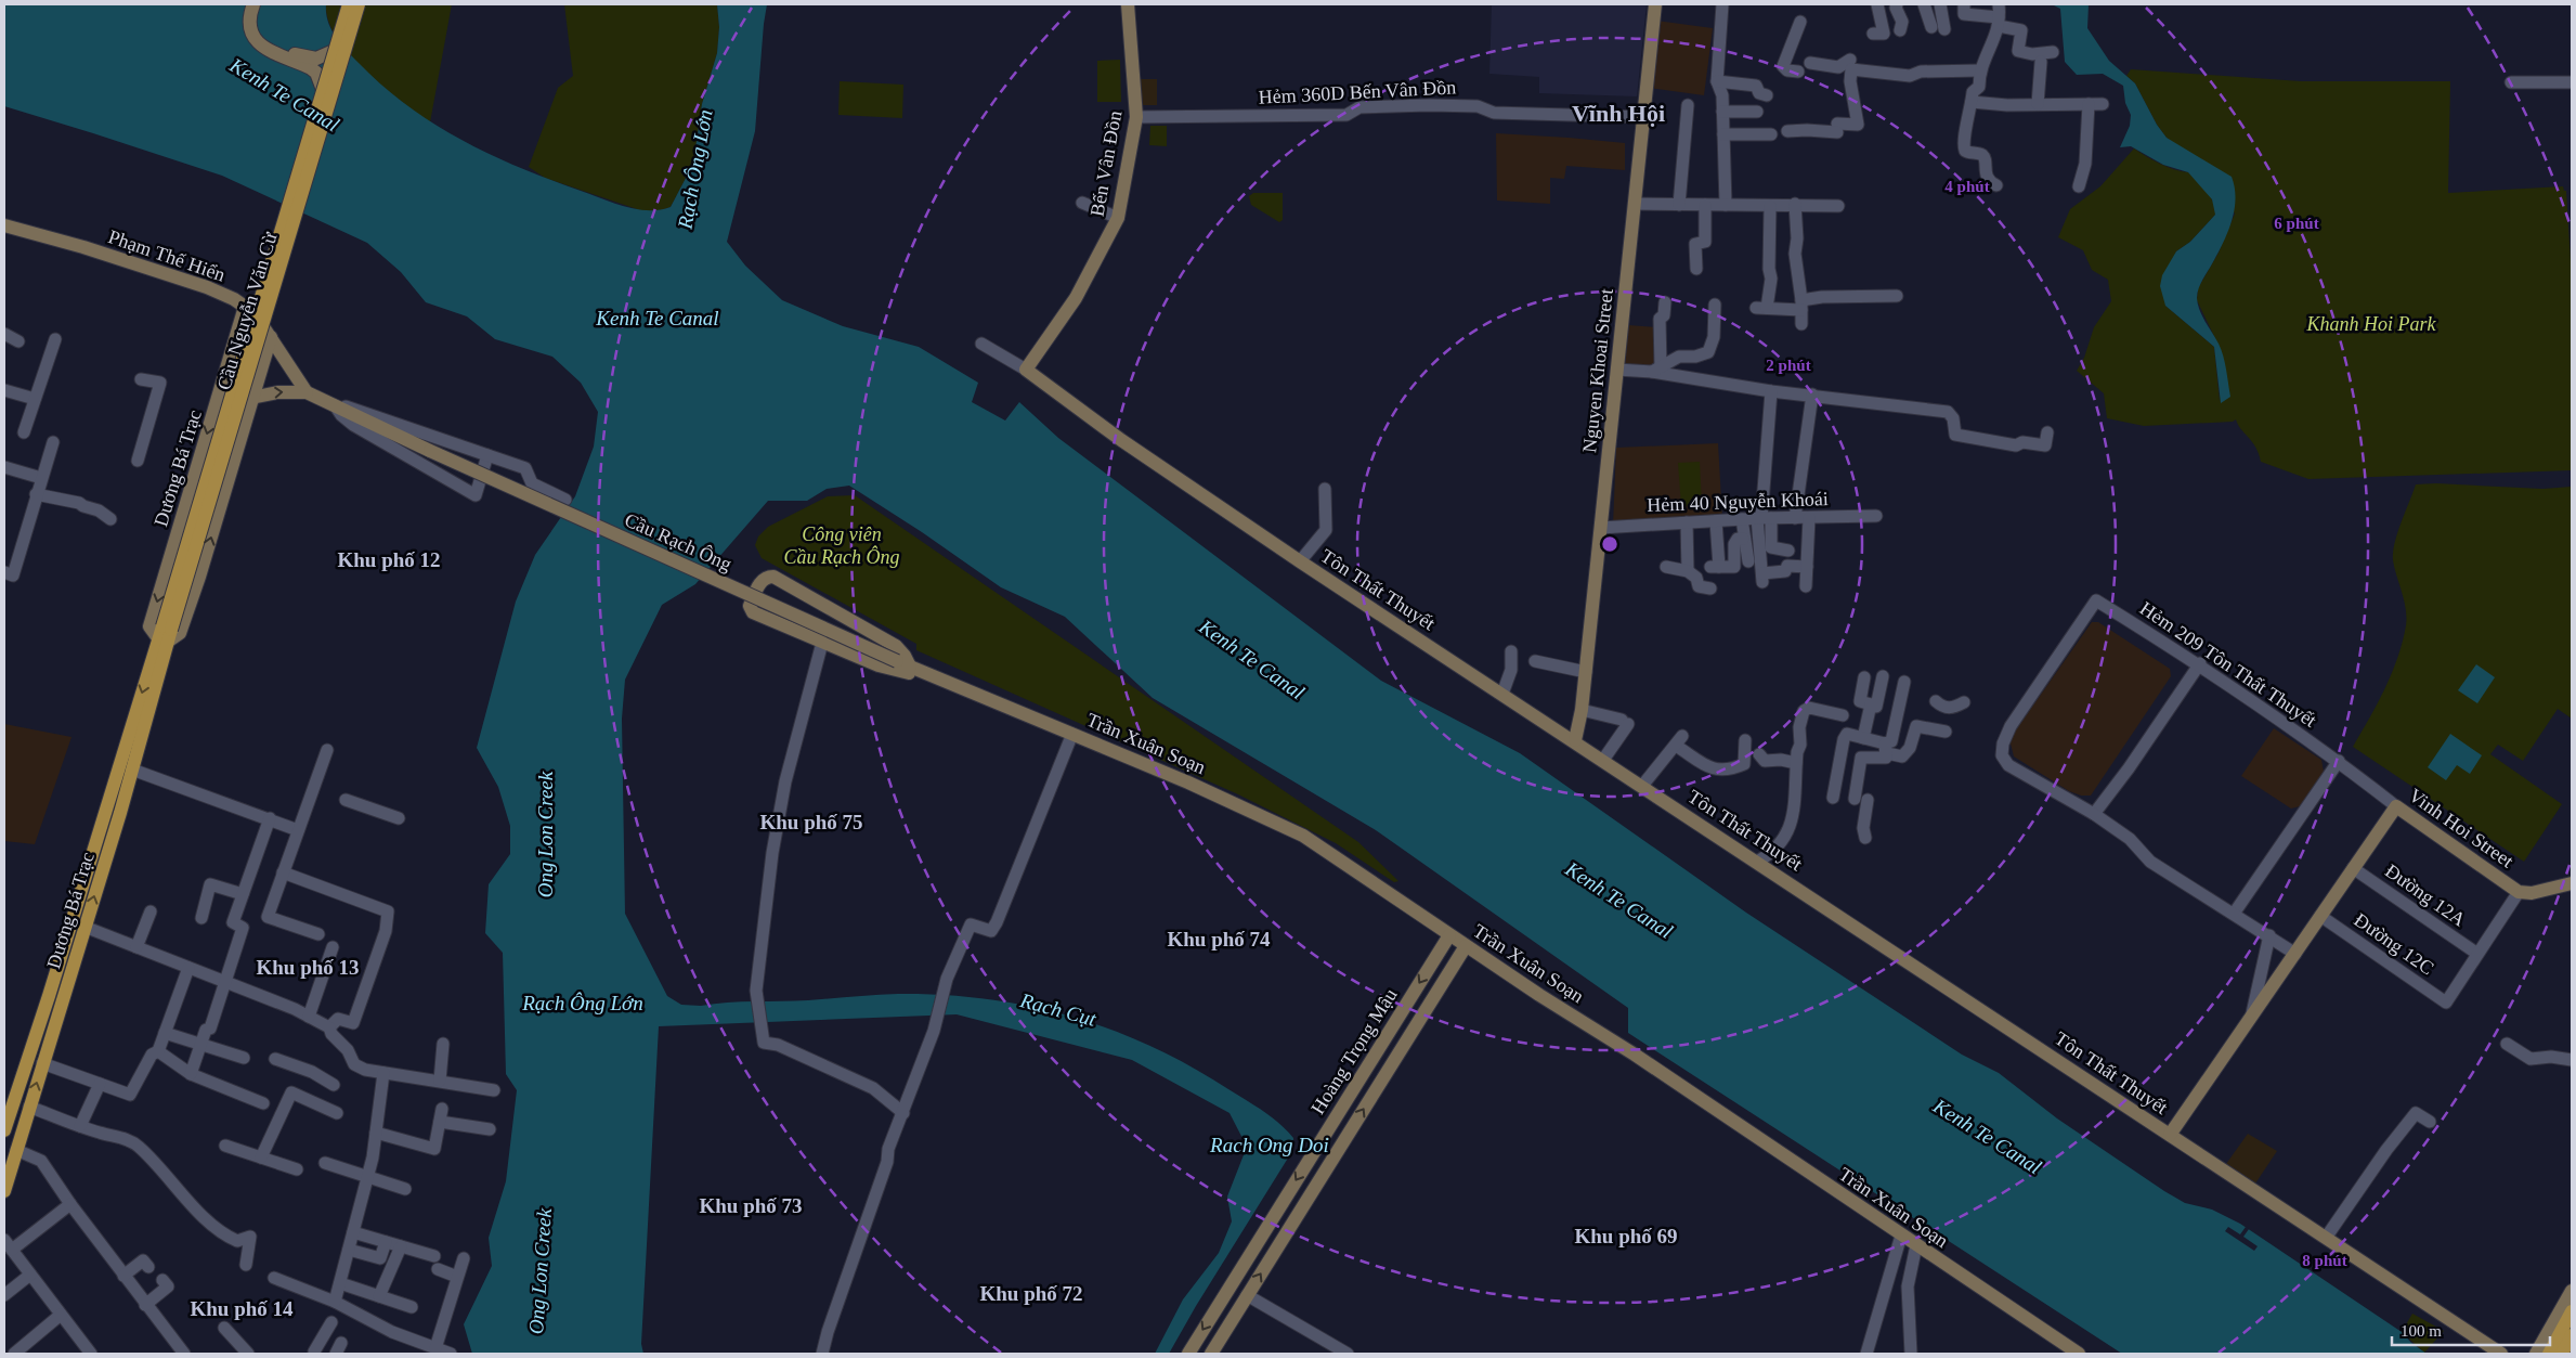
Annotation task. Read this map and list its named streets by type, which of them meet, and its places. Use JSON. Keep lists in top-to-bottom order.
{
  "streets": {
    "main road": [
      "Bến Vân Đồn",
      "Phạm Thế Hiển",
      "Cầu Nguyễn Văn Cừ",
      "Nguyen Khoai Street",
      "Dương Bá Trạc",
      "Cầu Rạch Ông",
      "Tôn Thất Thuyết",
      "Trần Xuân Soạn",
      "Vinh Hoi Street",
      "Hoàng Trọng Mậu"
    ],
    "street": [
      "Hẻm 360D Bến Vân Đồn",
      "Hẻm 40 Nguyễn Khoái",
      "Hẻm 209 Tôn Thất Thuyết",
      "Đường 12A",
      "Đường 12C"
    ]
  },
  "crossings": [
    ["Hẻm 360D Bến Vân Đồn", "Bến Vân Đồn"],
    ["Hẻm 360D Bến Vân Đồn", "Nguyen Khoai Street"],
    ["Bến Vân Đồn", "Tôn Thất Thuyết"],
    ["Phạm Thế Hiển", "Dương Bá Trạc"],
    ["Cầu Nguyễn Văn Cừ", "Dương Bá Trạc"],
    ["Nguyen Khoai Street", "Hẻm 40 Nguyễn Khoái"],
    ["Nguyen Khoai Street", "Tôn Thất Thuyết"],
    ["Cầu Rạch Ông", "Trần Xuân Soạn"],
    ["Hẻm 209 Tôn Thất Thuyết", "Vinh Hoi Street"],
    ["Trần Xuân Soạn", "Hoàng Trọng Mậu"],
    ["Đường 12A", "Đường 12C"]
  ],
  "districts": [
    "Vĩnh Hội",
    "Khu phố 12",
    "Khu phố 75",
    "Khu phố 74",
    "Khu phố 13",
    "Khu phố 73",
    "Khu phố 69",
    "Khu phố 72",
    "Khu phố 14"
  ],
  "water": [
    "Kenh Te Canal",
    "Rạch Ông Lớn",
    "Ong Lon Creek",
    "Rạch Cụt",
    "Rach Ong Doi"
  ],
  "parks": ["Khanh Hoi Park", "Công viên Cầu Rạch Ông"],
  "scale_bar": "100 m",
  "rings": [
    "4 phút",
    "6 phút",
    "2 phút",
    "8 phút"
  ]
}
